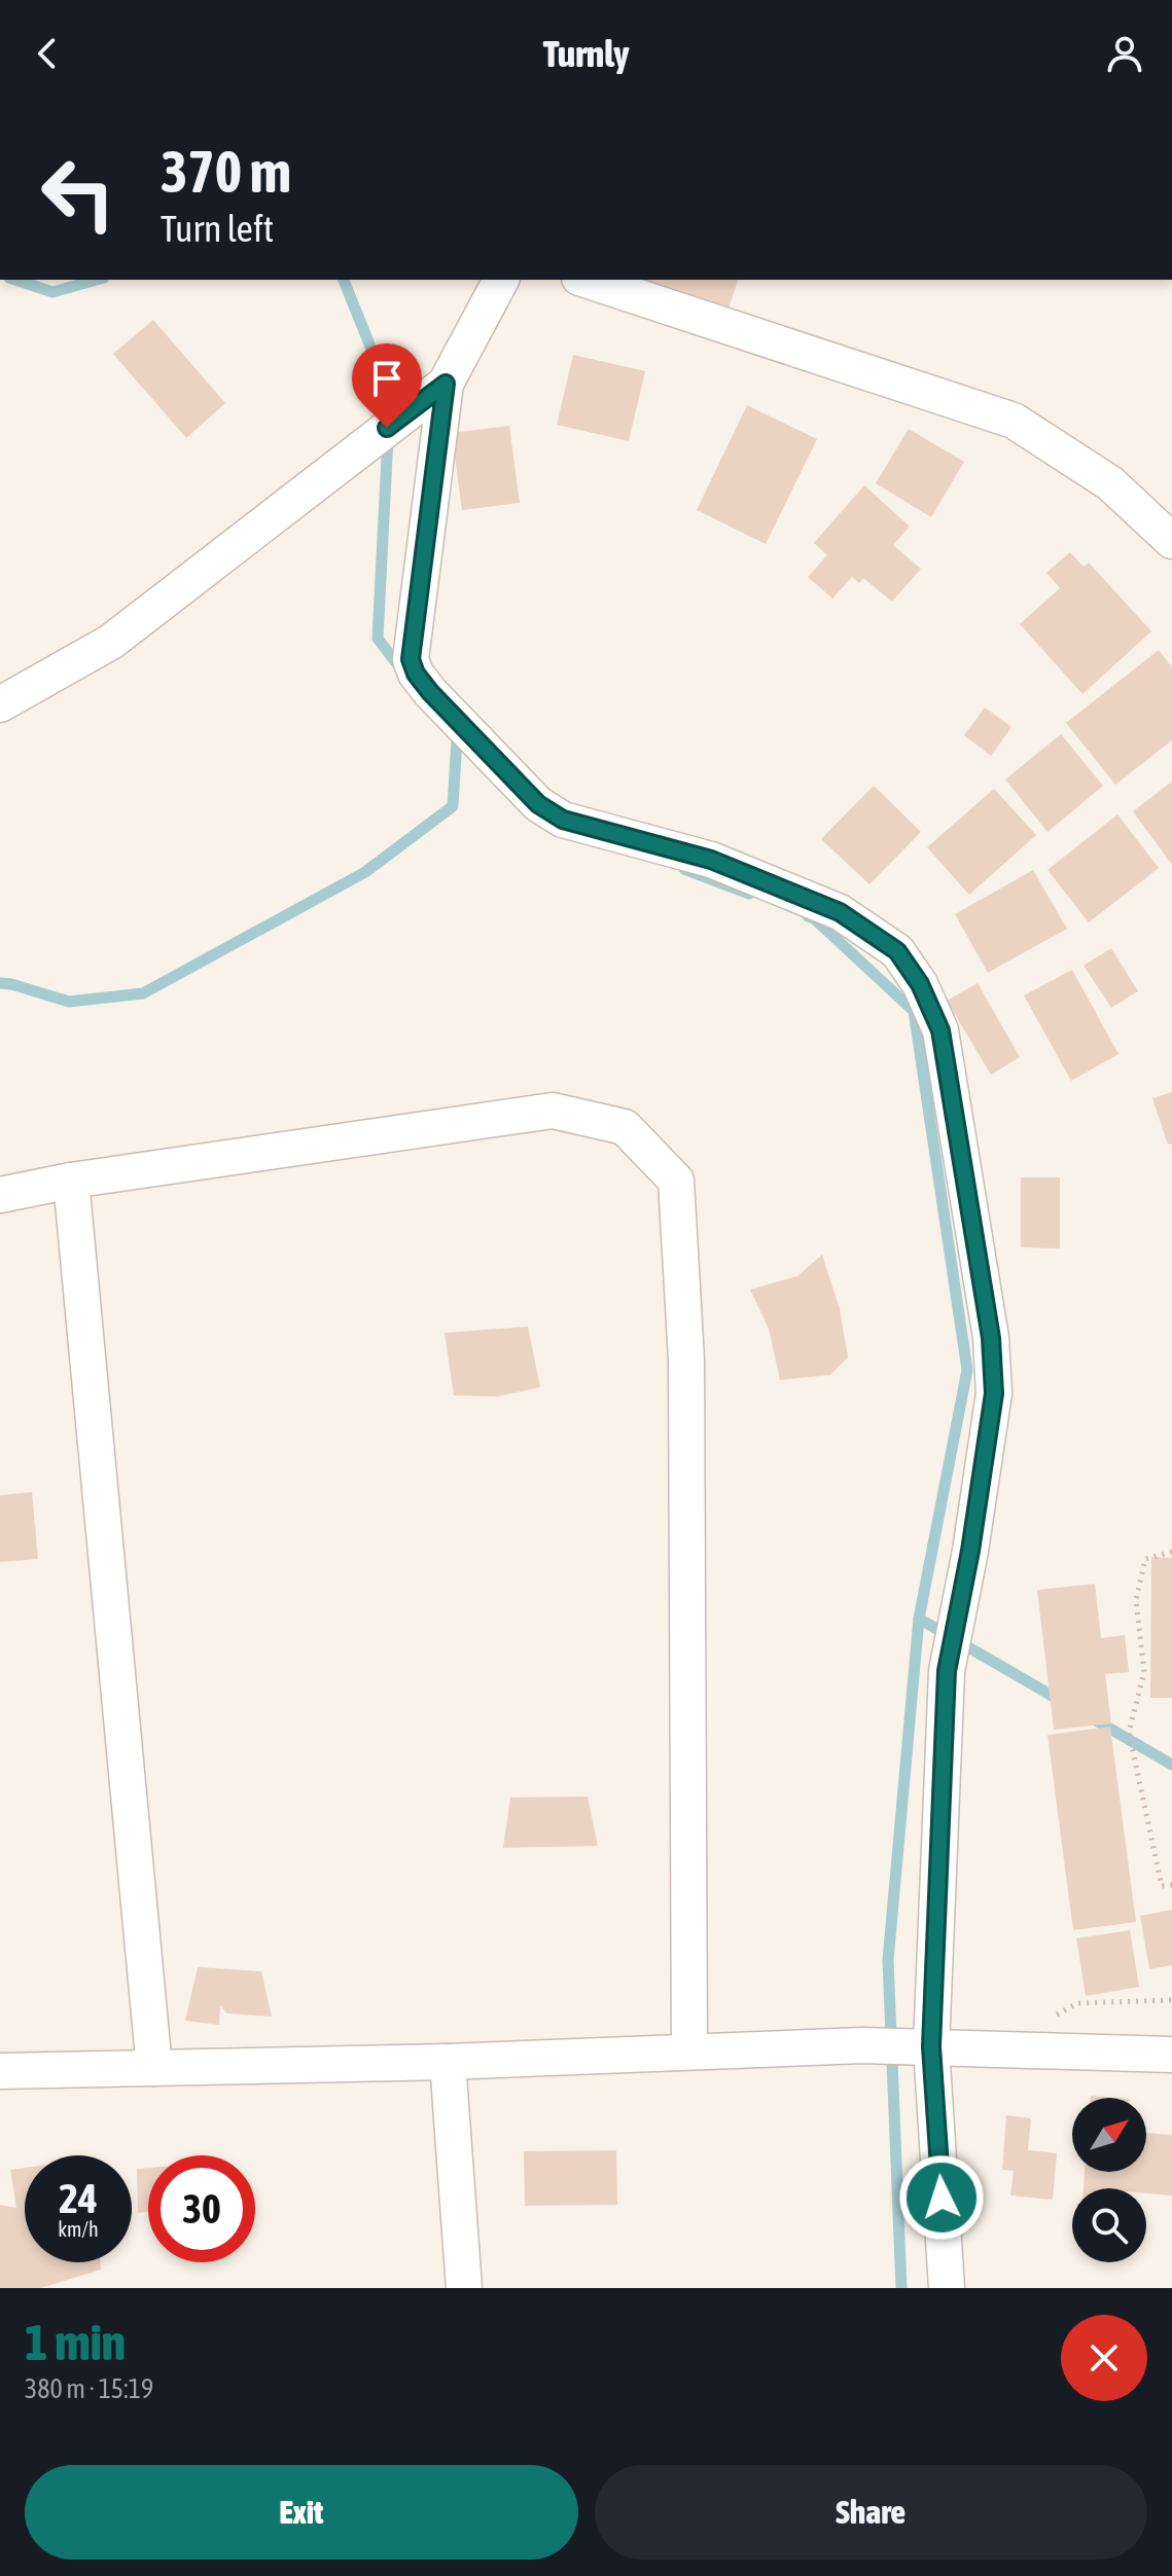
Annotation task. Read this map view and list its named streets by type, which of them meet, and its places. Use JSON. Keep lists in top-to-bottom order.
{
  "north": "top right",
  "page": {
    "header": "Turnly",
    "turn": ["370 m", "Turn left"],
    "speed": "24 km/h",
    "limit": "30",
    "heading": ["1 min", "380 m · 15:19"],
    "buttons": ["Exit", "Share"]
  }
}
